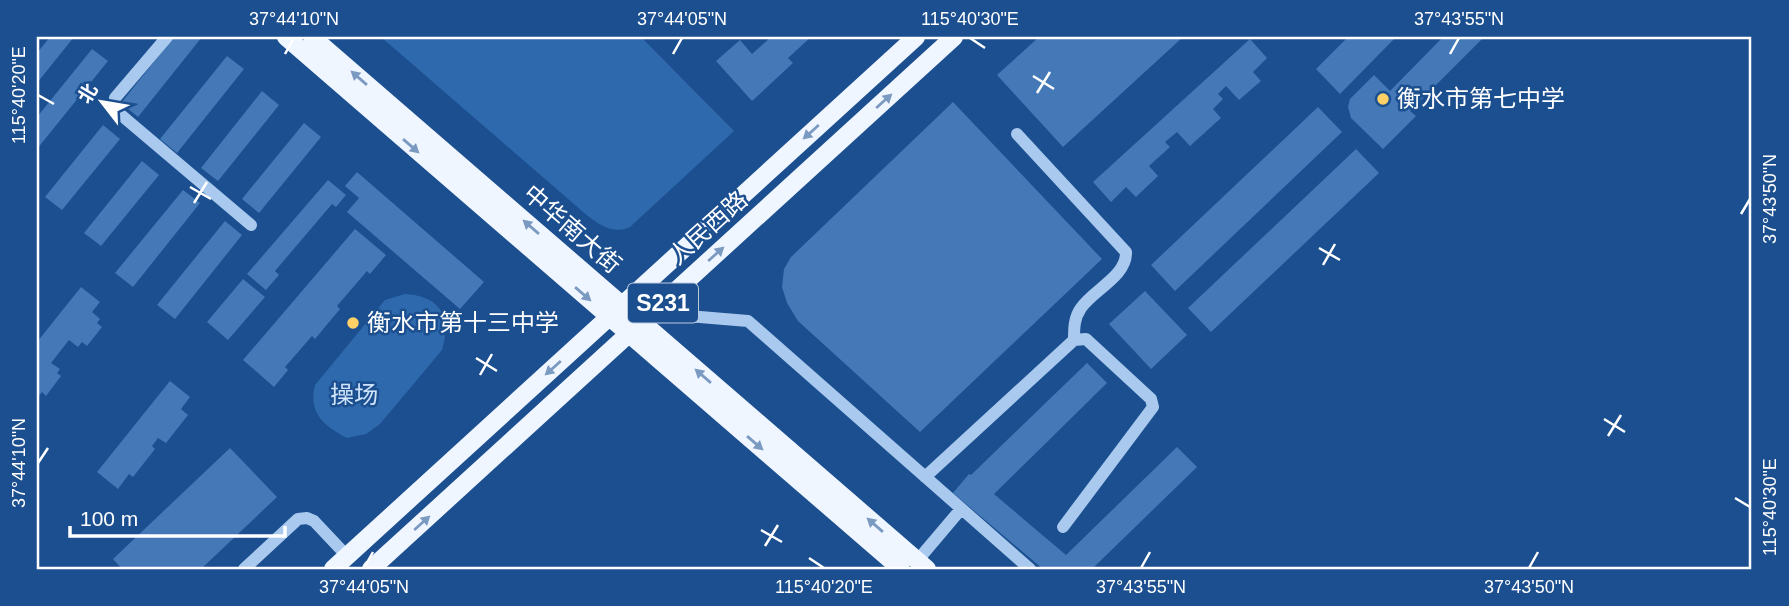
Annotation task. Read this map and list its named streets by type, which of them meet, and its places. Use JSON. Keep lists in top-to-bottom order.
{
  "streets": {
    "main road": ["人民西路", "中华南大街", "S231"]
  },
  "crossings": [
    ["人民西路", "中华南大街"]
  ],
  "parks": ["操场"],
  "places": ["衡水市第七中学", "衡水市第十三中学"],
  "scale_bar": "100 m",
  "north": "top left",
  "coordinates": [
    "37°44'10\"N",
    "37°44'05\"N",
    "115°40'30\"E",
    "37°43'55\"N",
    "115°40'20\"E",
    "37°43'50\"N"
  ]
}
